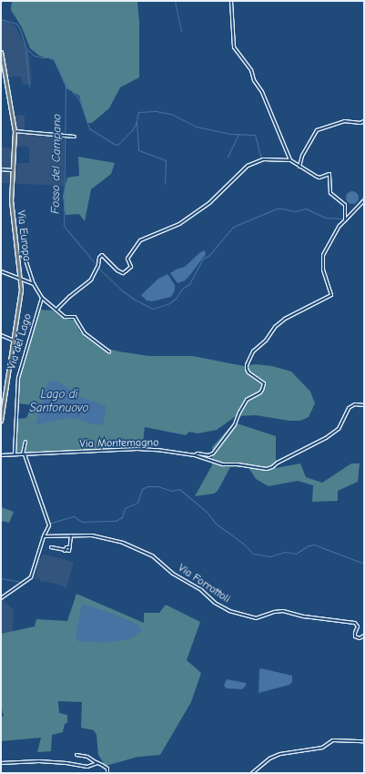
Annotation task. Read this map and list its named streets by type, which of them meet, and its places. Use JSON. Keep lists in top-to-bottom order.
{
  "streets": {
    "main road": ["Via Europa"],
    "street": ["Via del Lago", "Via Montemagno", "Via Forrottoli"]
  },
  "crossings": [
    ["Via del Lago", "Via Montemagno"]
  ],
  "water": ["Fosso del Campano", "Lago di Santonuovo"]
}
